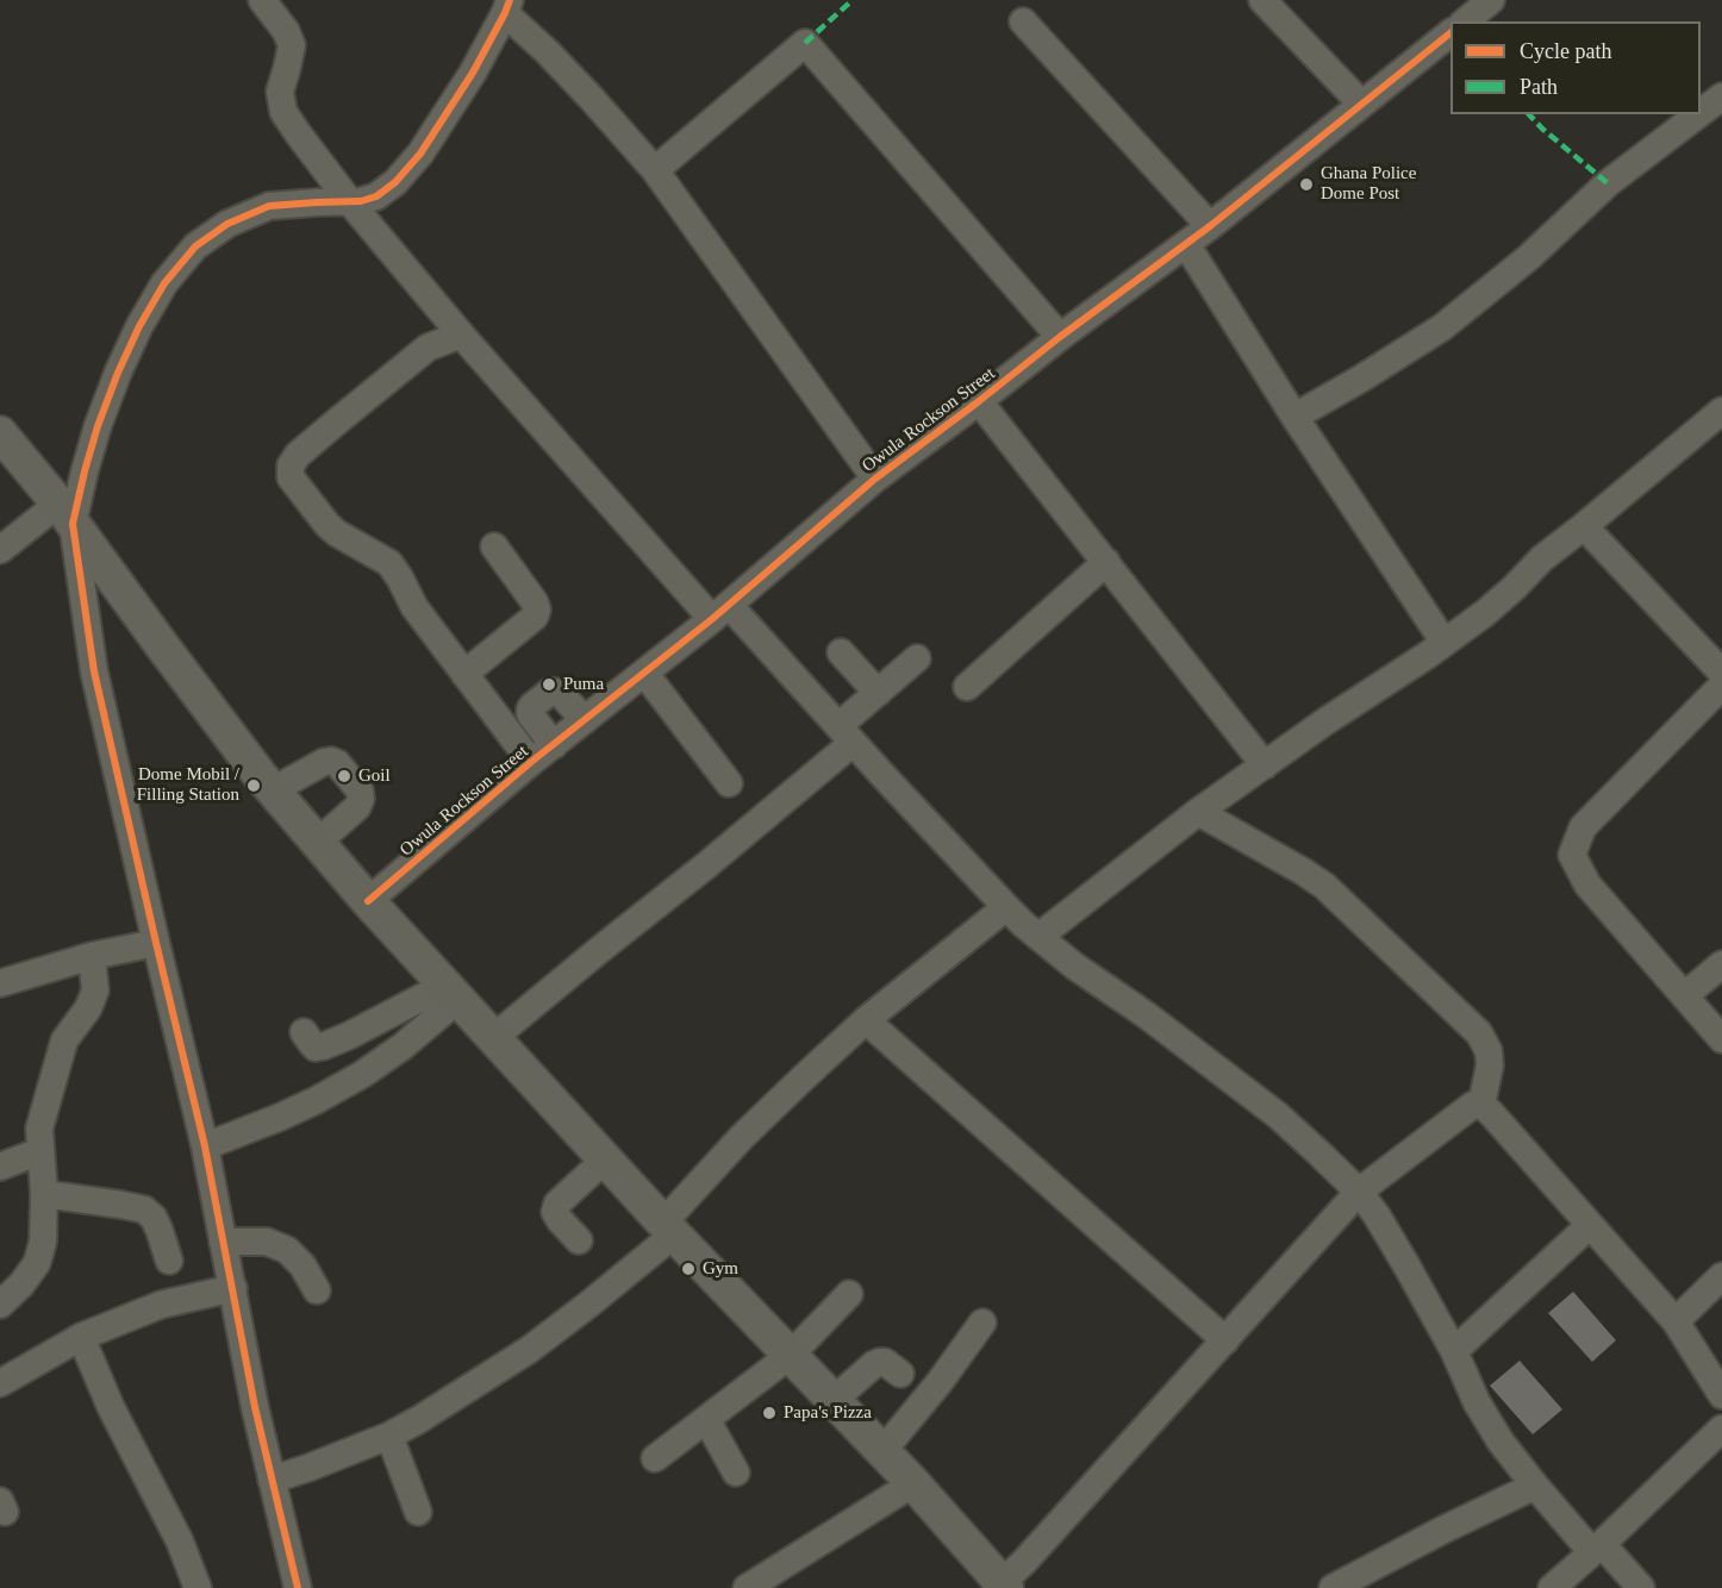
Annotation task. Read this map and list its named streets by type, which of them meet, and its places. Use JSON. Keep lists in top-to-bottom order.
{
  "streets": {
    "street": ["Owula Rockson Street"]
  },
  "places": [
    "Ghana Police Dome Post",
    "Puma",
    "Goil",
    "Dome Mobil / Filling Station",
    "Gym",
    "Papa's Pizza"
  ],
  "legend": ["Cycle path", "Path"]
}
